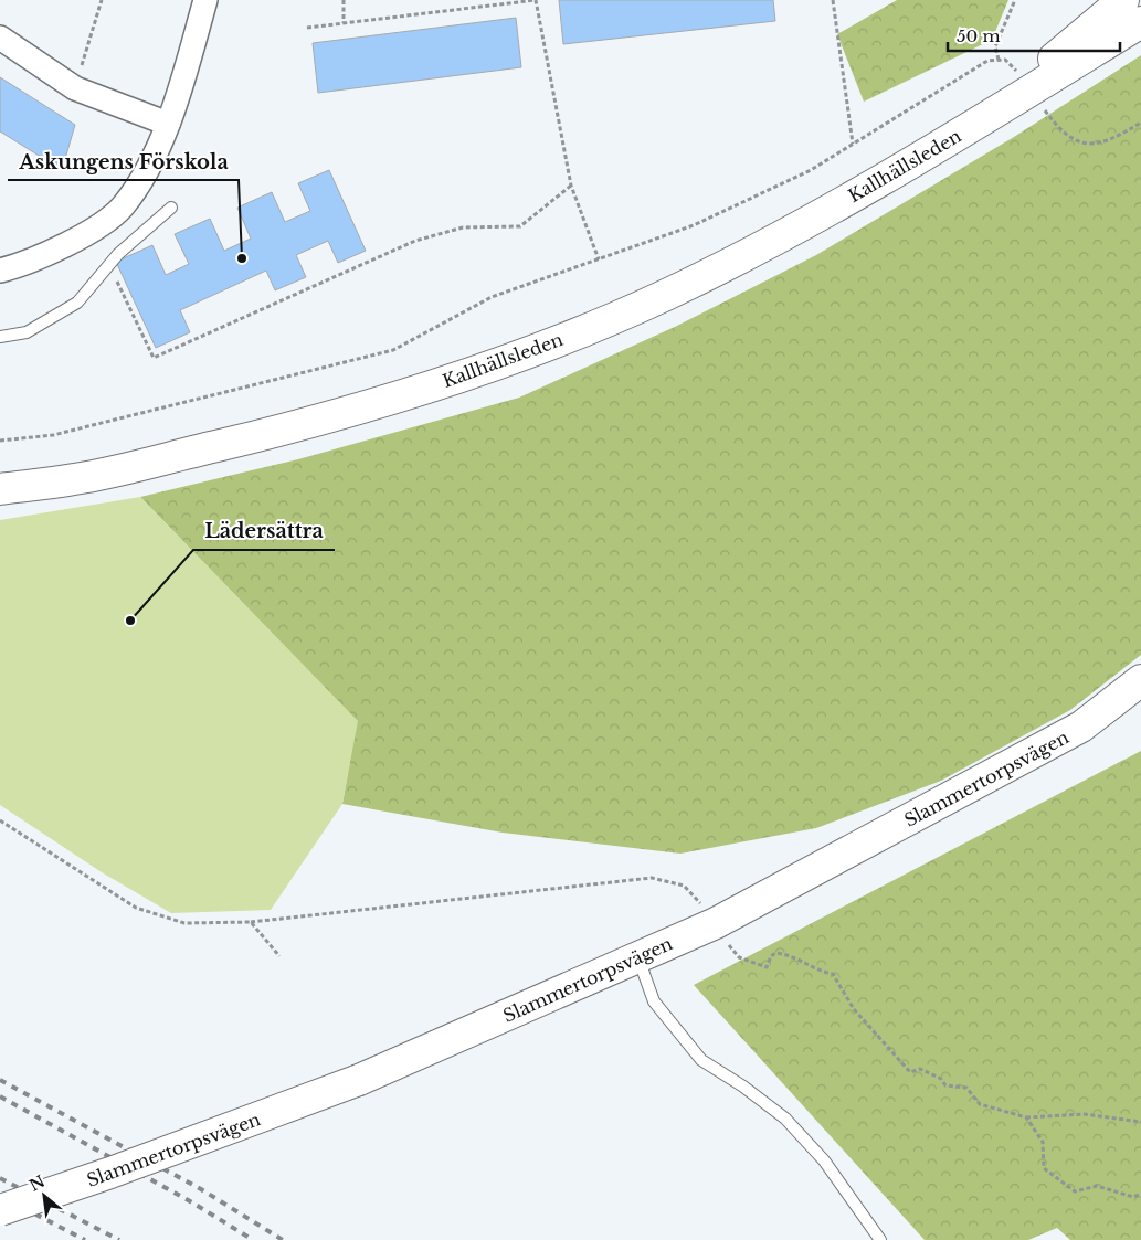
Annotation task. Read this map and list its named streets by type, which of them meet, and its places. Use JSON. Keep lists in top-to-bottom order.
{
  "streets": {
    "street": ["Kallhällsleden", "Slammertorpsvägen"]
  },
  "places": ["Askungens Förskola", "Lädersättra"],
  "scale_bar": "50 m",
  "north": "top left"
}
